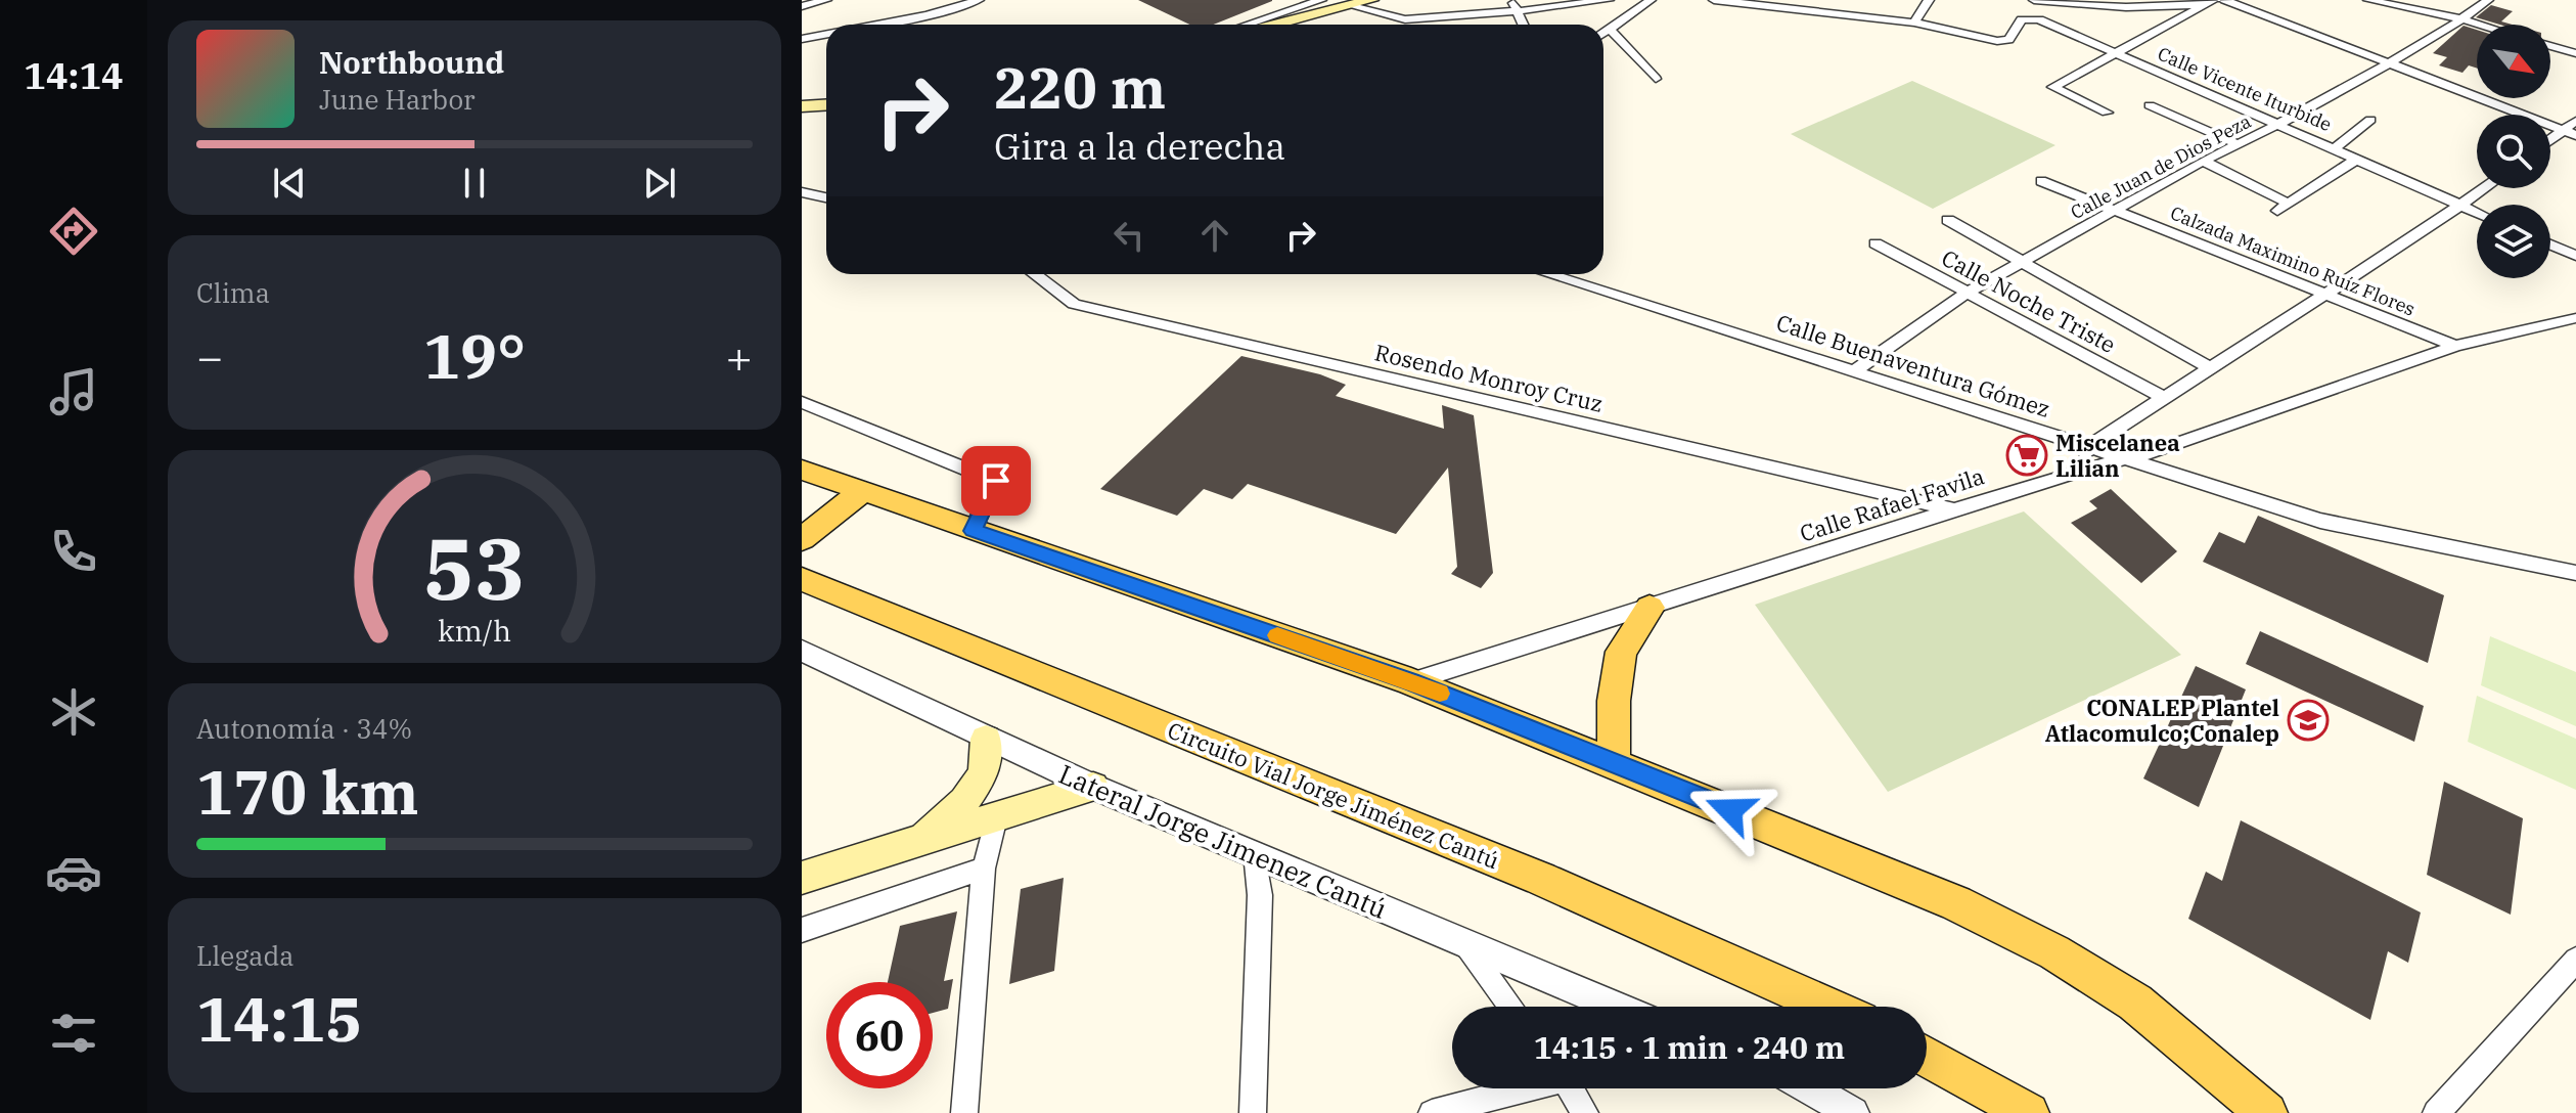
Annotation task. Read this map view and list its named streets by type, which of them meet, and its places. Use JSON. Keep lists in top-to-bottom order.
{
  "streets": {
    "main road": ["Circuito Vial Jorge Jiménez Cantú"],
    "street": [
      "Calle Vicente Iturbide",
      "Calle Juan de Dios Peza",
      "Calzada Maximino Ruíz Flores",
      "Calle Noche Triste",
      "Calle Buenaventura Gómez",
      "Rosendo Monroy Cruz",
      "Calle Rafael Favila",
      "Lateral Jorge Jimenez Cantú"
    ]
  },
  "crossings": [
    ["Calle Vicente Iturbide", "Calle Juan de Dios Peza"],
    ["Calle Juan de Dios Peza", "Calzada Maximino Ruíz Flores"],
    ["Calle Juan de Dios Peza", "Calle Noche Triste"],
    ["Calle Juan de Dios Peza", "Calle Buenaventura Gómez"],
    ["Calzada Maximino Ruíz Flores", "Calle Rafael Favila"],
    ["Calle Buenaventura Gómez", "Calle Rafael Favila"],
    ["Rosendo Monroy Cruz", "Calle Rafael Favila"]
  ],
  "places": {
    "supermarket": ["Miscelanea Lilian"],
    "school or university": ["CONALEP Plantel Atlacomulco;Conalep"]
  },
  "north": "bottom right",
  "page": {
    "tabs": "14:14",
    "turn": ["220 m", "Gira a la derecha"],
    "song": ["Northbound", "June Harbor"],
    "tile": [
      "Clima",
      ["Autonomía · 34%", "170 km"],
      ["Llegada", "14:15"]
    ],
    "heat": ["−", "19°", "+"],
    "limit": "60",
    "trip": "14:15 · 1 min · 240 m",
    "gauge": ["53", "km/h"]
  }
}
